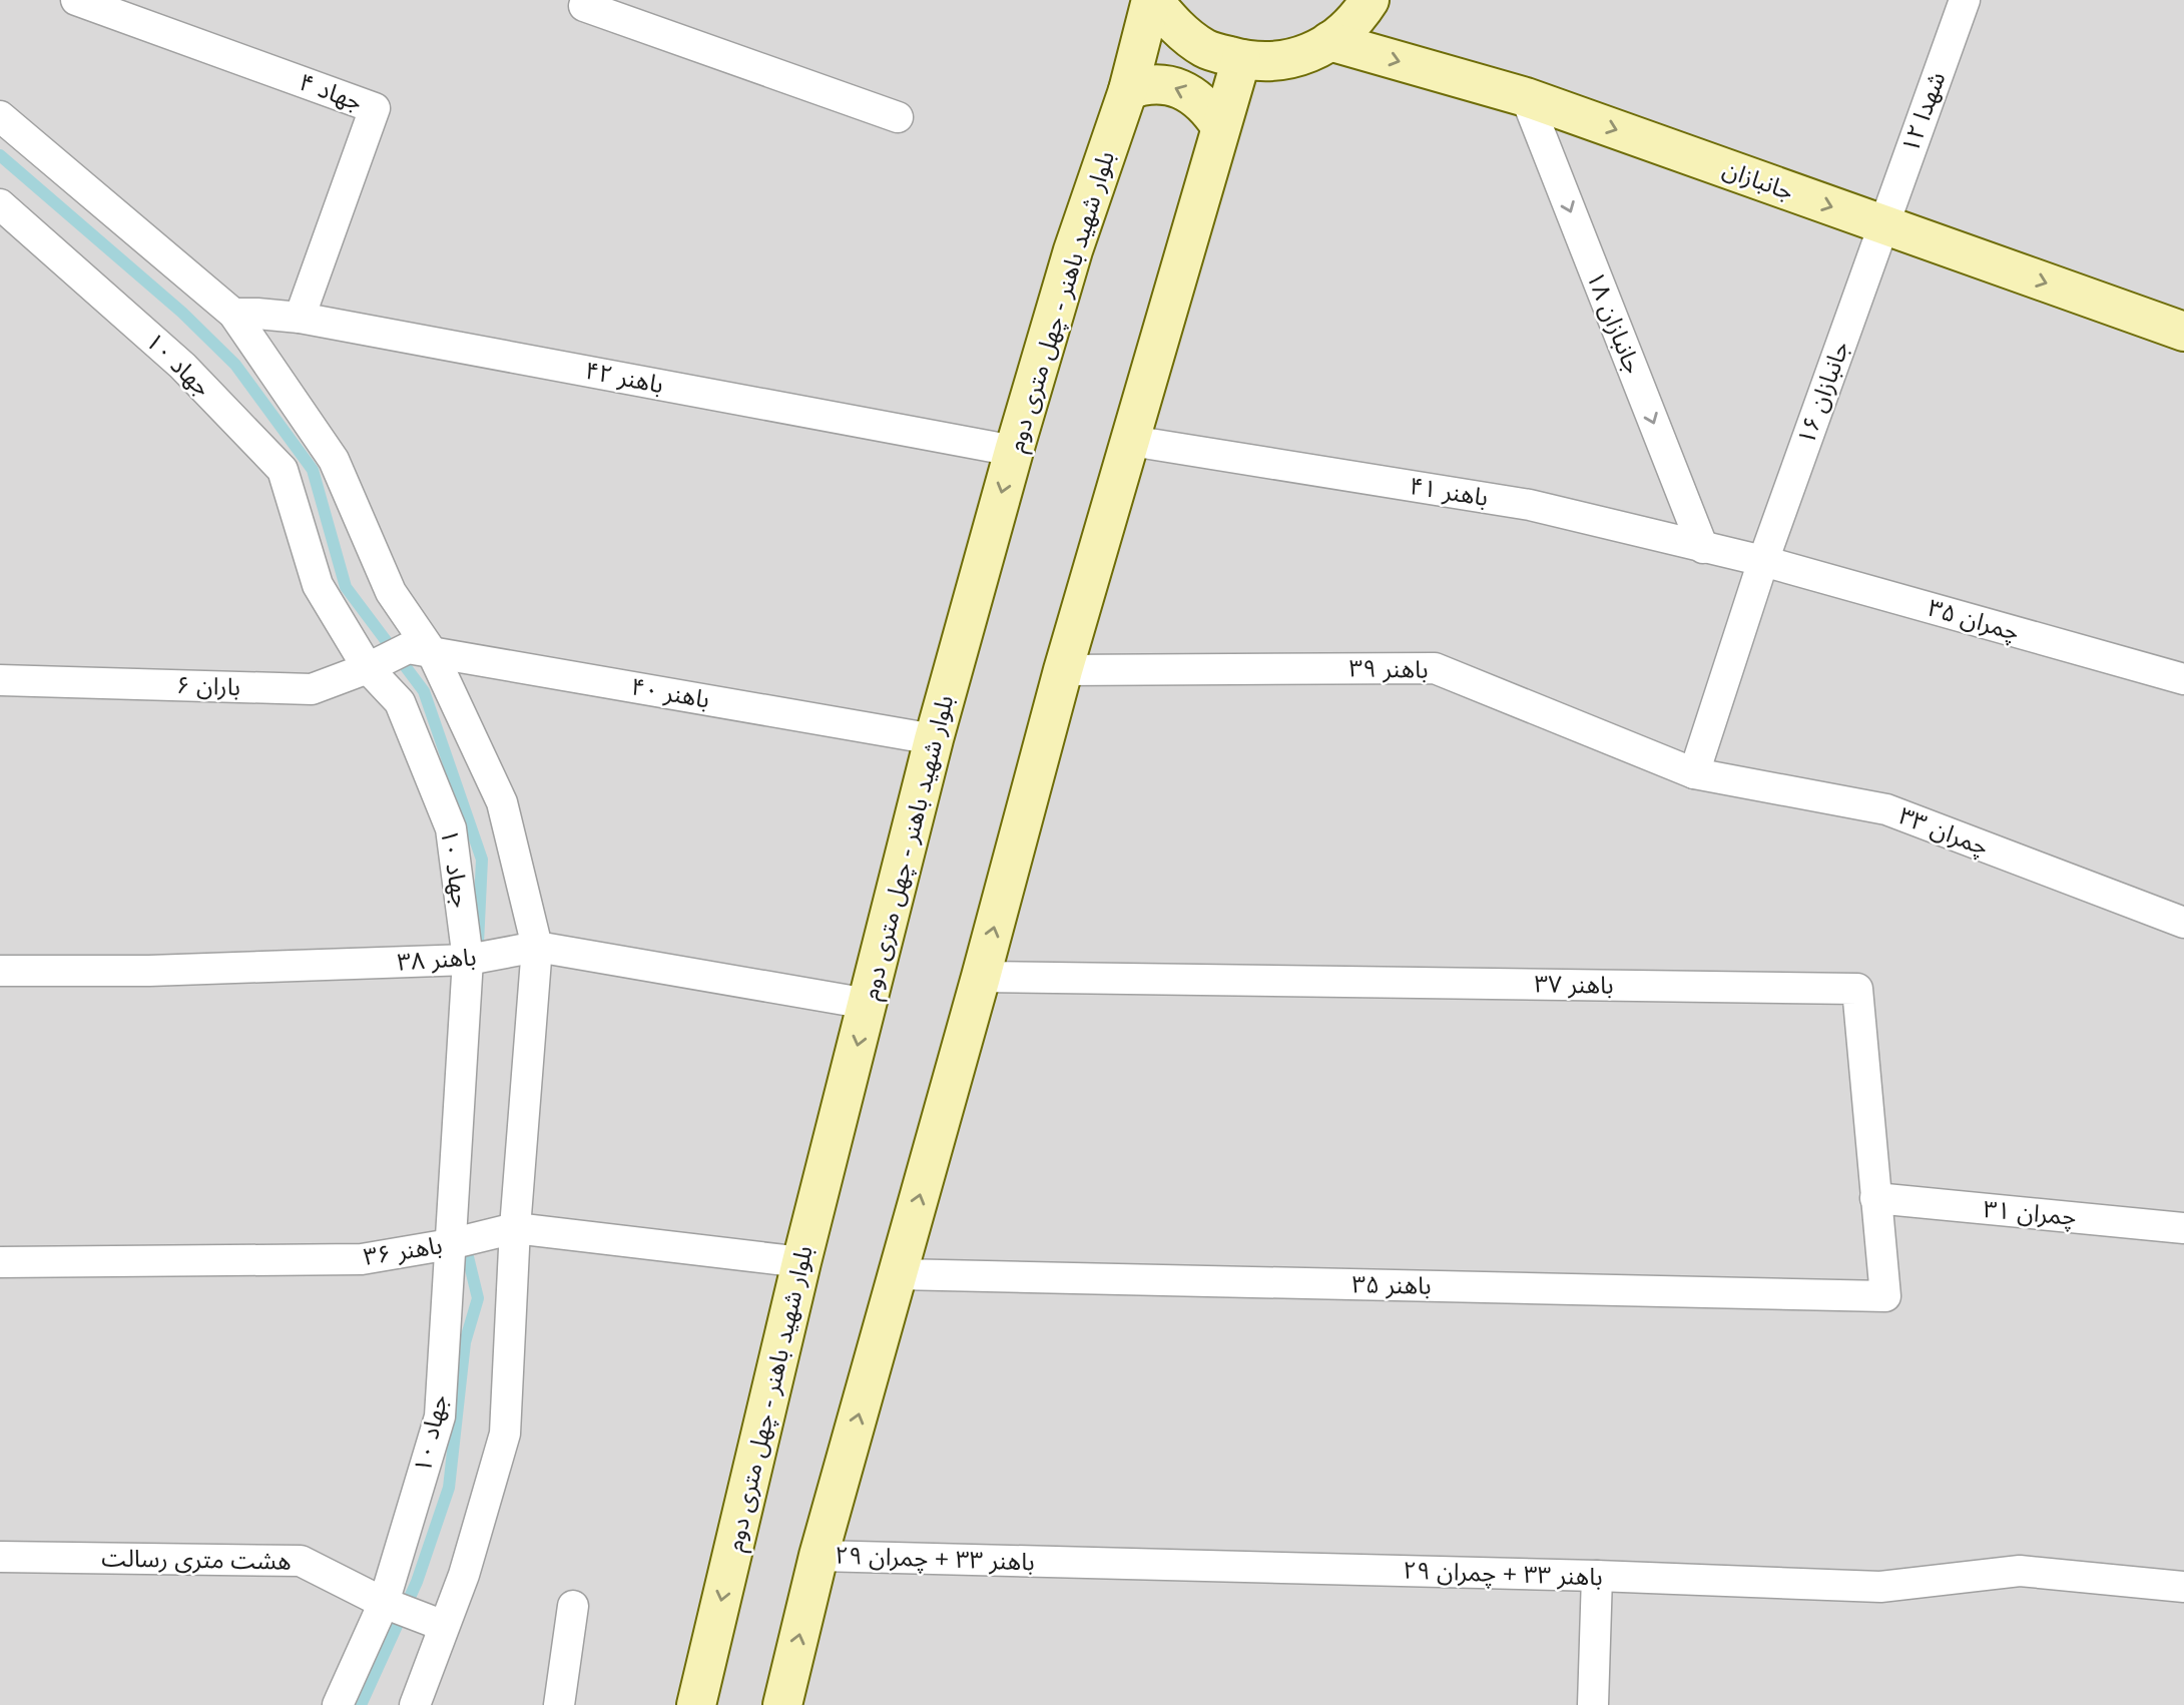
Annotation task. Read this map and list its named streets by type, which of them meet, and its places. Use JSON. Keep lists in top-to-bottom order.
{
  "streets": {
    "street": [
      "جهاد ۴",
      "شهدا ۱۲",
      "جانبازان",
      "بلوار شهید باهنر - چهل متری دوم",
      "جانبازان ۱۸",
      "جهاد ۱۰",
      "باهنر ۴۲",
      "جانبازان ۱۶",
      "باهنر ۴۱",
      "چمران ۳۵",
      "باهنر ۳۹",
      "باران ۶",
      "باهنر ۴۰",
      "چمران ۳۳",
      "باهنر ۳۸",
      "باهنر ۳۷",
      "چمران ۳۱",
      "باهنر ۳۶",
      "باهنر ۳۵",
      "باهنر ۳۳ + چمران ۲۹",
      "هشت متری رسالت"
    ]
  },
  "crossings": [
    ["جهاد ۴", "باهنر ۴۲"],
    ["شهدا ۱۲", "جانبازان"],
    ["شهدا ۱۲", "جانبازان ۱۶"],
    ["جانبازان", "جانبازان ۱۸"],
    ["جانبازان", "جانبازان ۱۶"],
    ["بلوار شهید باهنر - چهل متری دوم", "باهنر ۴۲"],
    ["بلوار شهید باهنر - چهل متری دوم", "باهنر ۴۰"],
    ["بلوار شهید باهنر - چهل متری دوم", "باهنر ۳۸"],
    ["بلوار شهید باهنر - چهل متری دوم", "باهنر ۳۶"],
    ["جانبازان ۱۸", "باهنر ۴۱"],
    ["جهاد ۱۰", "باران ۶"],
    ["جهاد ۱۰", "باهنر ۴۰"],
    ["جهاد ۱۰", "باهنر ۳۸"],
    ["جهاد ۱۰", "باهنر ۳۶"],
    ["جهاد ۱۰", "هشت متری رسالت"],
    ["جانبازان ۱۶", "باهنر ۴۱"],
    ["جانبازان ۱۶", "چمران ۳۵"],
    ["جانبازان ۱۶", "باهنر ۳۹"],
    ["جانبازان ۱۶", "چمران ۳۳"],
    ["باهنر ۴۱", "چمران ۳۵"],
    ["باهنر ۳۹", "چمران ۳۳"],
    ["باران ۶", "باهنر ۴۰"],
    ["باهنر ۳۷", "چمران ۳۱"],
    ["باهنر ۳۷", "باهنر ۳۵"]
  ],
  "one_way": ["جانبازان", "جانبازان ۱۸"]
}
